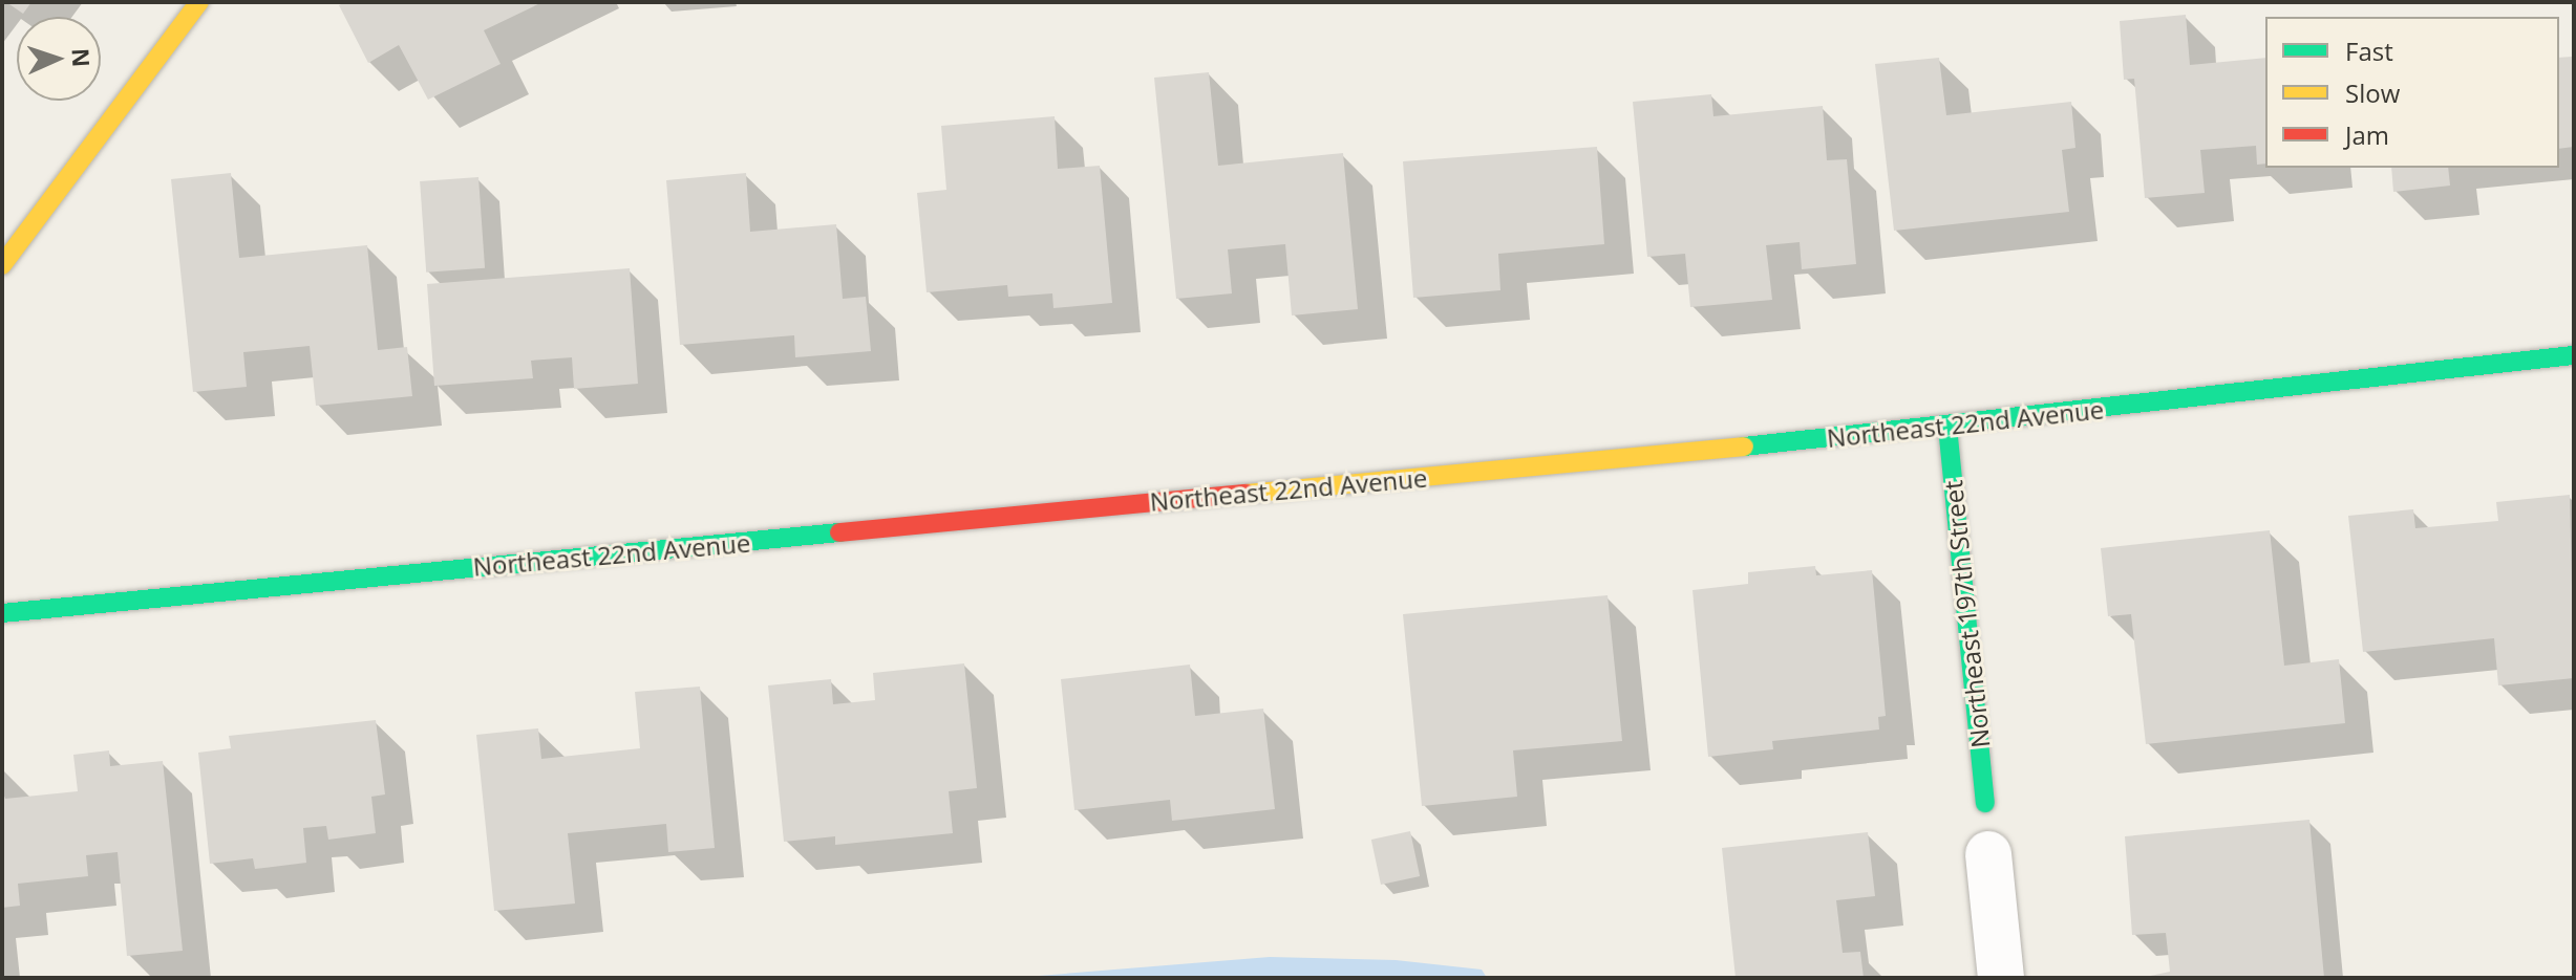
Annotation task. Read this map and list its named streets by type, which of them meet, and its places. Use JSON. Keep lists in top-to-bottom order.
{
  "streets": {
    "street": ["Northeast 22nd Avenue", "Northeast 197th Street"]
  },
  "crossings": [
    ["Northeast 22nd Avenue", "Northeast 197th Street"]
  ],
  "legend": ["Fast", "Slow", "Jam"],
  "north": "right"
}
